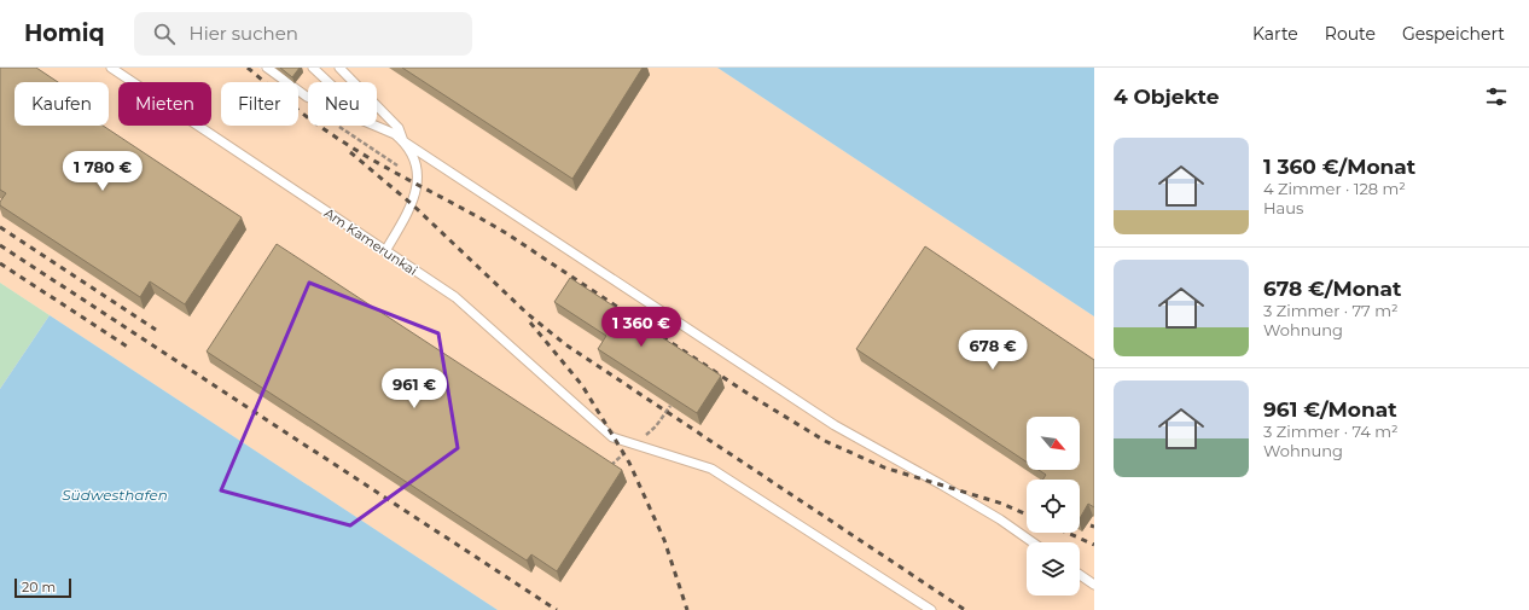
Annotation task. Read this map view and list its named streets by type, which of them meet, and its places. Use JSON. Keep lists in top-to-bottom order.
{
  "streets": {
    "lane": ["Am Kamerunkai"]
  },
  "water": ["Südwesthafen"],
  "scale_bar": "20 m",
  "north": "bottom right",
  "page": {
    "header": "Homiq",
    "search": "Hier suchen",
    "nav": ["Karte", "Route", "Gespeichert"],
    "heading": "4 Objekte",
    "chip": [
      "Kaufen",
      "Mieten",
      "Filter",
      "Neu"
    ],
    "list": [
      {
        "name": "1 360 €/Monat",
        "note": "4 Zimmer · 128 m² · Haus"
      },
      {
        "name": "678 €/Monat",
        "note": "3 Zimmer · 77 m² · Wohnung"
      },
      {
        "name": "961 €/Monat",
        "note": "3 Zimmer · 74 m² · Wohnung"
      }
    ],
    "price": [
      "1 780 €",
      "1 360 €",
      "678 €",
      "961 €"
    ],
    "scale": "20 m"
  }
}
